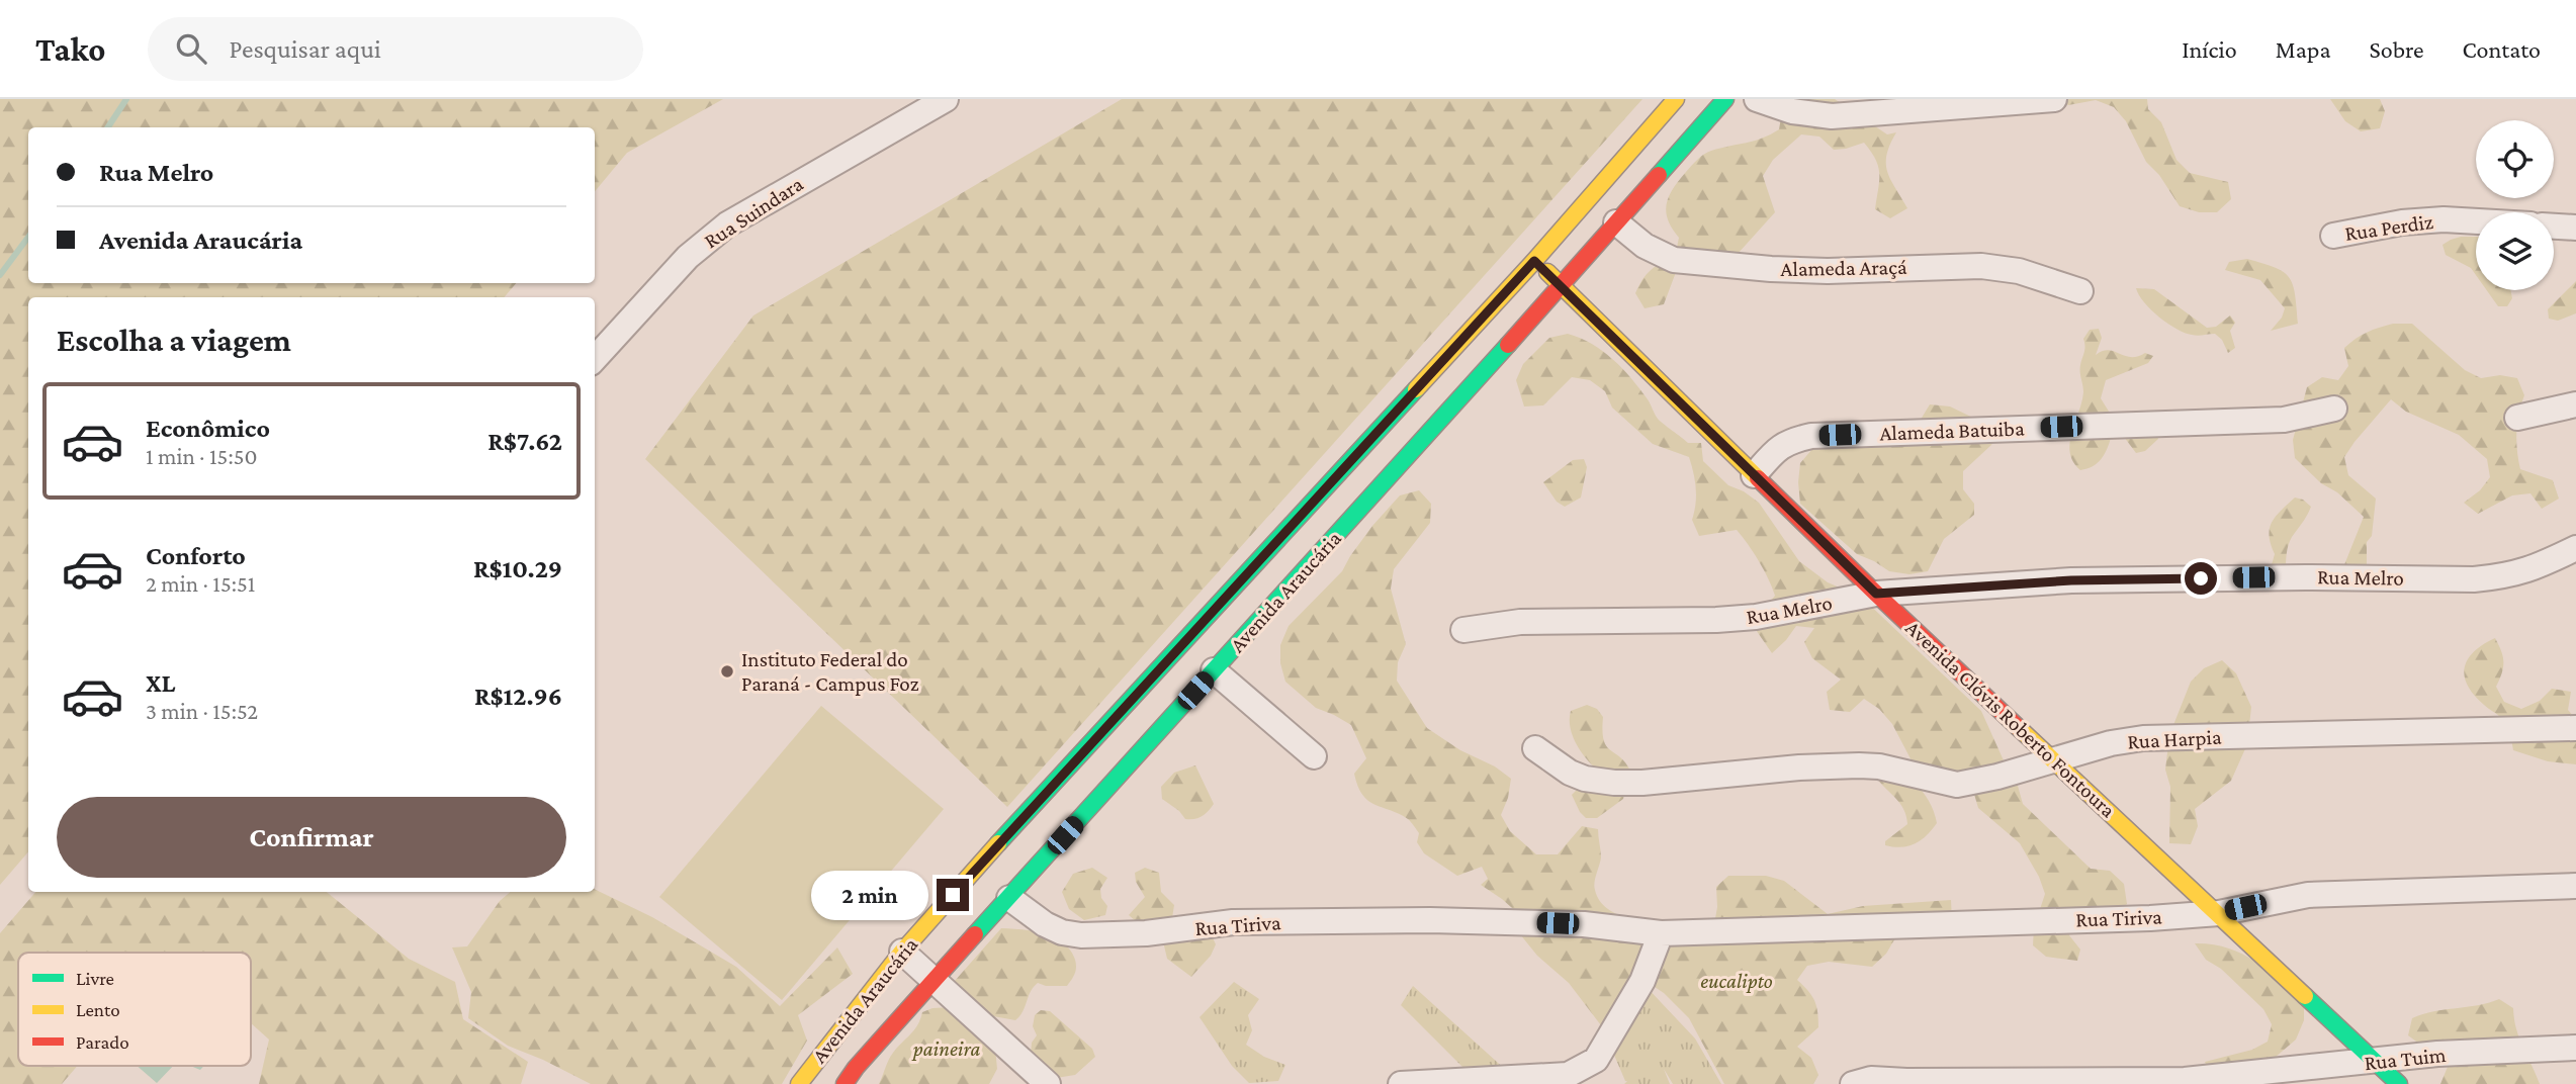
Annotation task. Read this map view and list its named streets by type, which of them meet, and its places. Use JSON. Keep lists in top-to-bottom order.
{
  "streets": {
    "street": [
      "Rua Suindara",
      "Rua Perdiz",
      "Alameda Araçá",
      "Alameda Batuiba",
      "Rua Melro",
      "Avenida Araucária",
      "Avenida Clóvis Roberto Fontoura",
      "Rua Harpia",
      "Rua Tiriva",
      "Rua Tuim"
    ]
  },
  "crossings": [
    ["Alameda Araçá", "Avenida Araucária"],
    ["Alameda Batuiba", "Avenida Clóvis Roberto Fontoura"],
    ["Rua Melro", "Avenida Clóvis Roberto Fontoura"],
    ["Avenida Araucária", "Avenida Clóvis Roberto Fontoura"],
    ["Avenida Araucária", "Rua Tiriva"],
    ["Avenida Clóvis Roberto Fontoura", "Rua Harpia"],
    ["Avenida Clóvis Roberto Fontoura", "Rua Tiriva"],
    ["Avenida Clóvis Roberto Fontoura", "Rua Tuim"]
  ],
  "parks": ["eucalipto", "paineira"],
  "places": ["Instituto Federal do Paraná - Campus Foz"],
  "legend": ["Livre", "Lento", "Parado"],
  "page": {
    "header": "Tako",
    "search": "Pesquisar aqui",
    "nav": [
      "Início",
      "Mapa",
      "Sobre",
      "Contato"
    ],
    "banner": ["Rua Melro", "Avenida Araucária"],
    "heading": "Escolha a viagem",
    "list": [
      {
        "name": "Econômico",
        "note": "1 min · 15:50",
        "value": "R$7.62"
      },
      {
        "name": "Conforto",
        "note": "2 min · 15:51",
        "value": "R$10.29"
      },
      {
        "name": "XL",
        "note": "3 min · 15:52",
        "value": "R$12.96"
      }
    ],
    "buttons": "Confirmar",
    "bubble": "2 min"
  }
}
